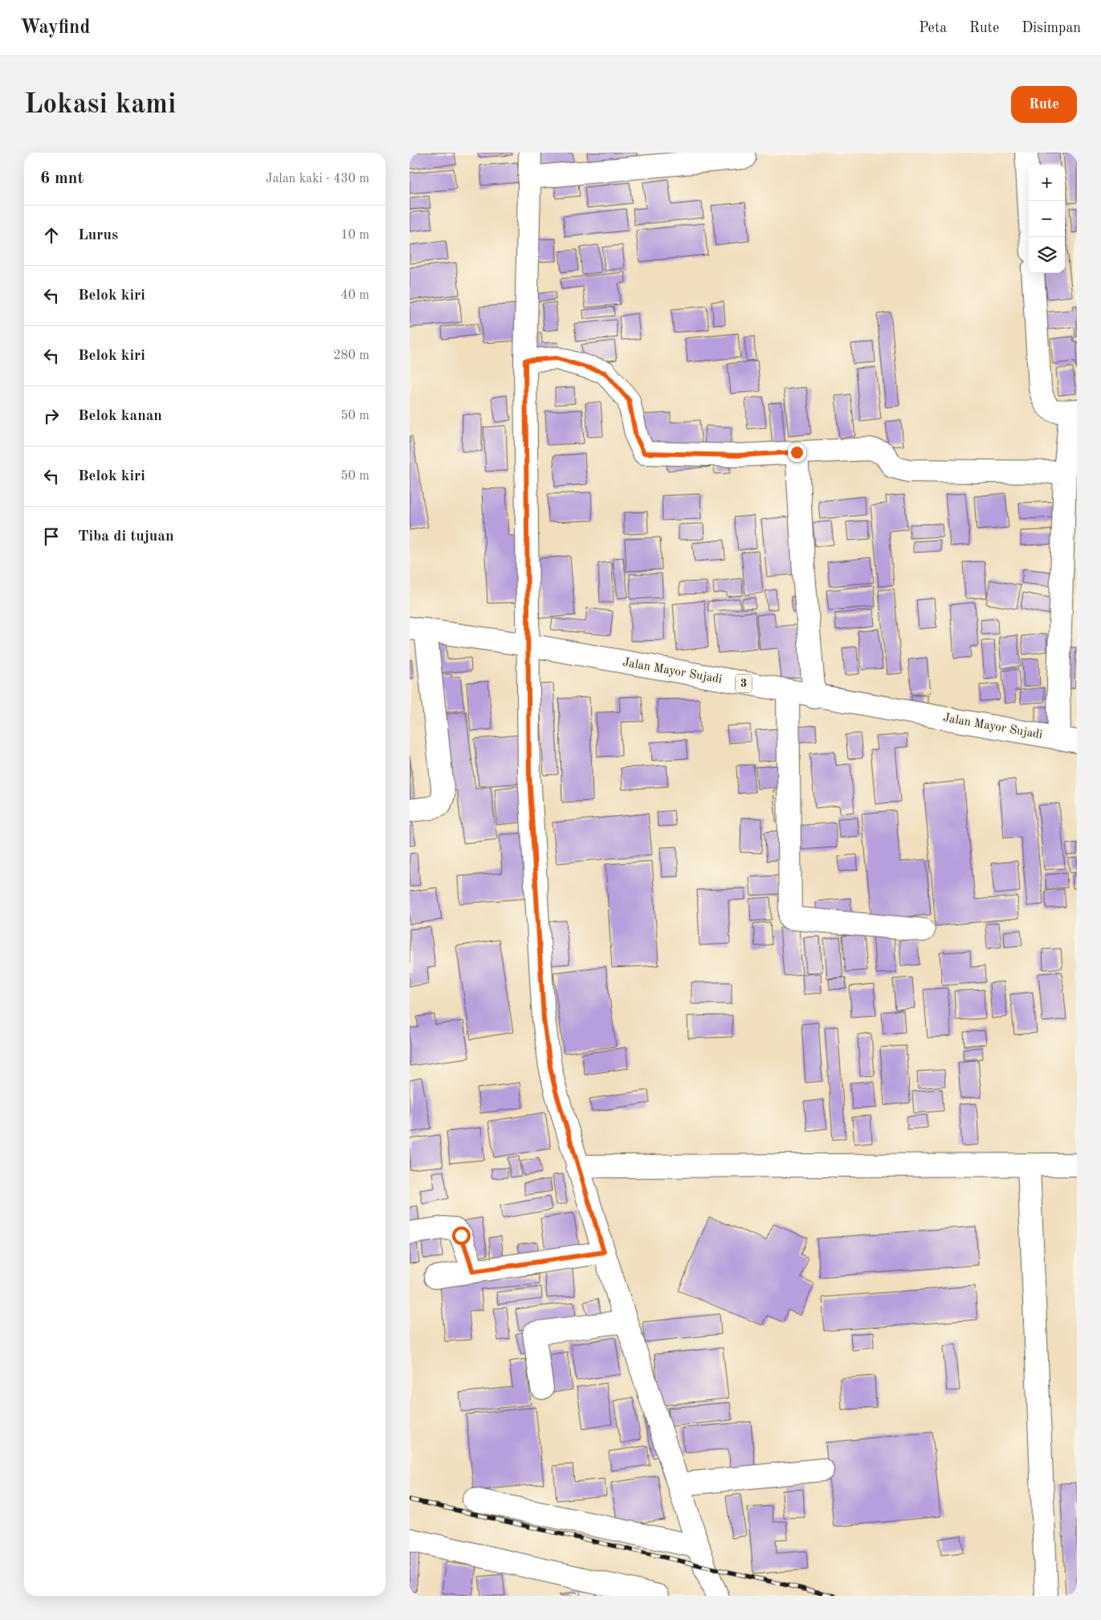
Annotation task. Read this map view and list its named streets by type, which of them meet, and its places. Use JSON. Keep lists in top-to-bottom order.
{
  "streets": {
    "main road": ["Jalan Mayor Sujadi", "3"]
  },
  "page": {
    "header": "Wayfind",
    "nav": ["Peta", "Rute", "Disimpan"],
    "buttons": "Rute",
    "title": "Lokasi kami",
    "heading": ["6 mnt", "Jalan kaki · 430 m"],
    "map_buttons": ["+", "−"],
    "list": [
      ["Lurus", "10 m"],
      ["Belok kiri", "40 m"],
      ["Belok kiri", "280 m"],
      ["Belok kanan", "50 m"],
      ["Belok kiri", "50 m"],
      "Tiba di tujuan"
    ]
  }
}
